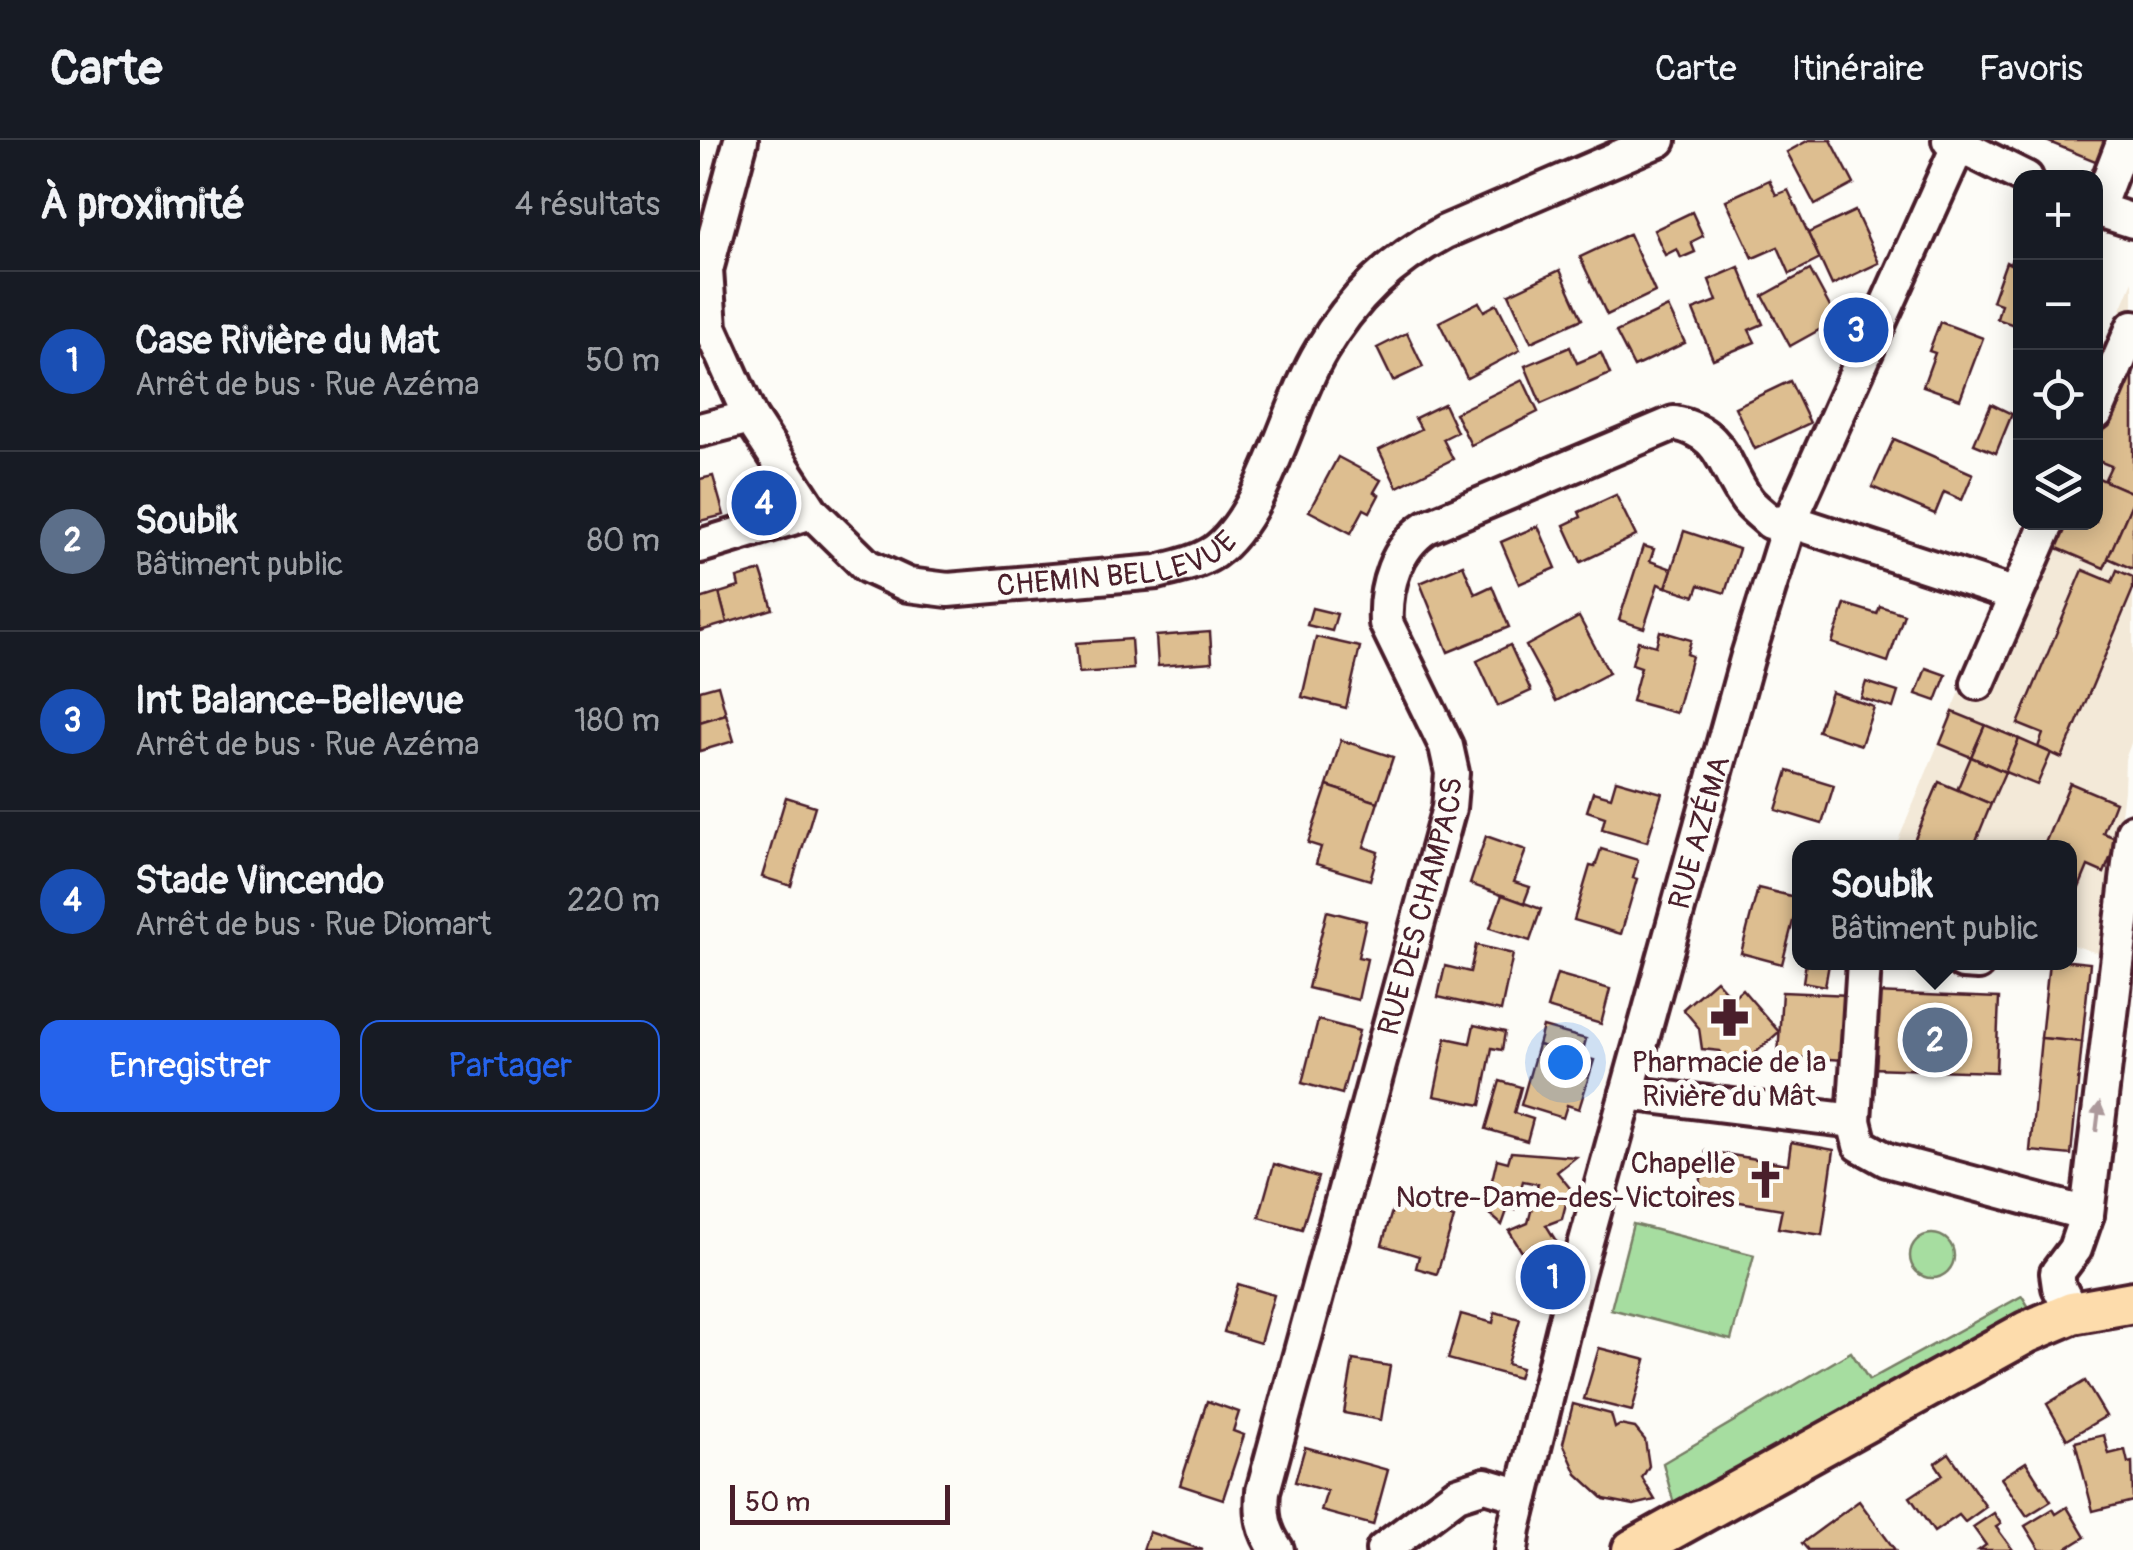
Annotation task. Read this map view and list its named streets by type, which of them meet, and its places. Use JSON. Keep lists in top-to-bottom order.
{
  "streets": {
    "street": ["CHEMIN BELLEVUE", "RUE AZÉMA", "RUE DES CHAMPACS"]
  },
  "crossings": [
    ["RUE AZÉMA", "RUE DES CHAMPACS"]
  ],
  "places": {
    "pharmacy": ["Pharmacie de la Rivière du Mât"],
    "church": ["Chapelle Notre-Dame-des-Victoires"]
  },
  "scale_bar": "50 m",
  "page": {
    "header": "Carte",
    "nav": ["Carte", "Itinéraire", "Favoris"],
    "heading": ["À proximité", "4 résultats"],
    "map_buttons": ["+", "−"],
    "list": [
      {
        "mark": "1",
        "name": "Case Rivière du Mat",
        "note": "Arrêt de bus · Rue Azéma",
        "value": "50 m"
      },
      {
        "mark": "2",
        "name": "Soubik",
        "note": "Bâtiment public",
        "value": "80 m"
      },
      {
        "mark": "3",
        "name": "Int Balance-Bellevue",
        "note": "Arrêt de bus · Rue Azéma",
        "value": "180 m"
      },
      {
        "mark": "4",
        "name": "Stade Vincendo",
        "note": "Arrêt de bus · Rue Diomart",
        "value": "220 m"
      }
    ],
    "pins": [
      "3",
      "4",
      "2",
      "1"
    ],
    "popup": ["Soubik", "Bâtiment public"],
    "buttons": ["Enregistrer", "Partager"],
    "scale": "50 m"
  }
}
